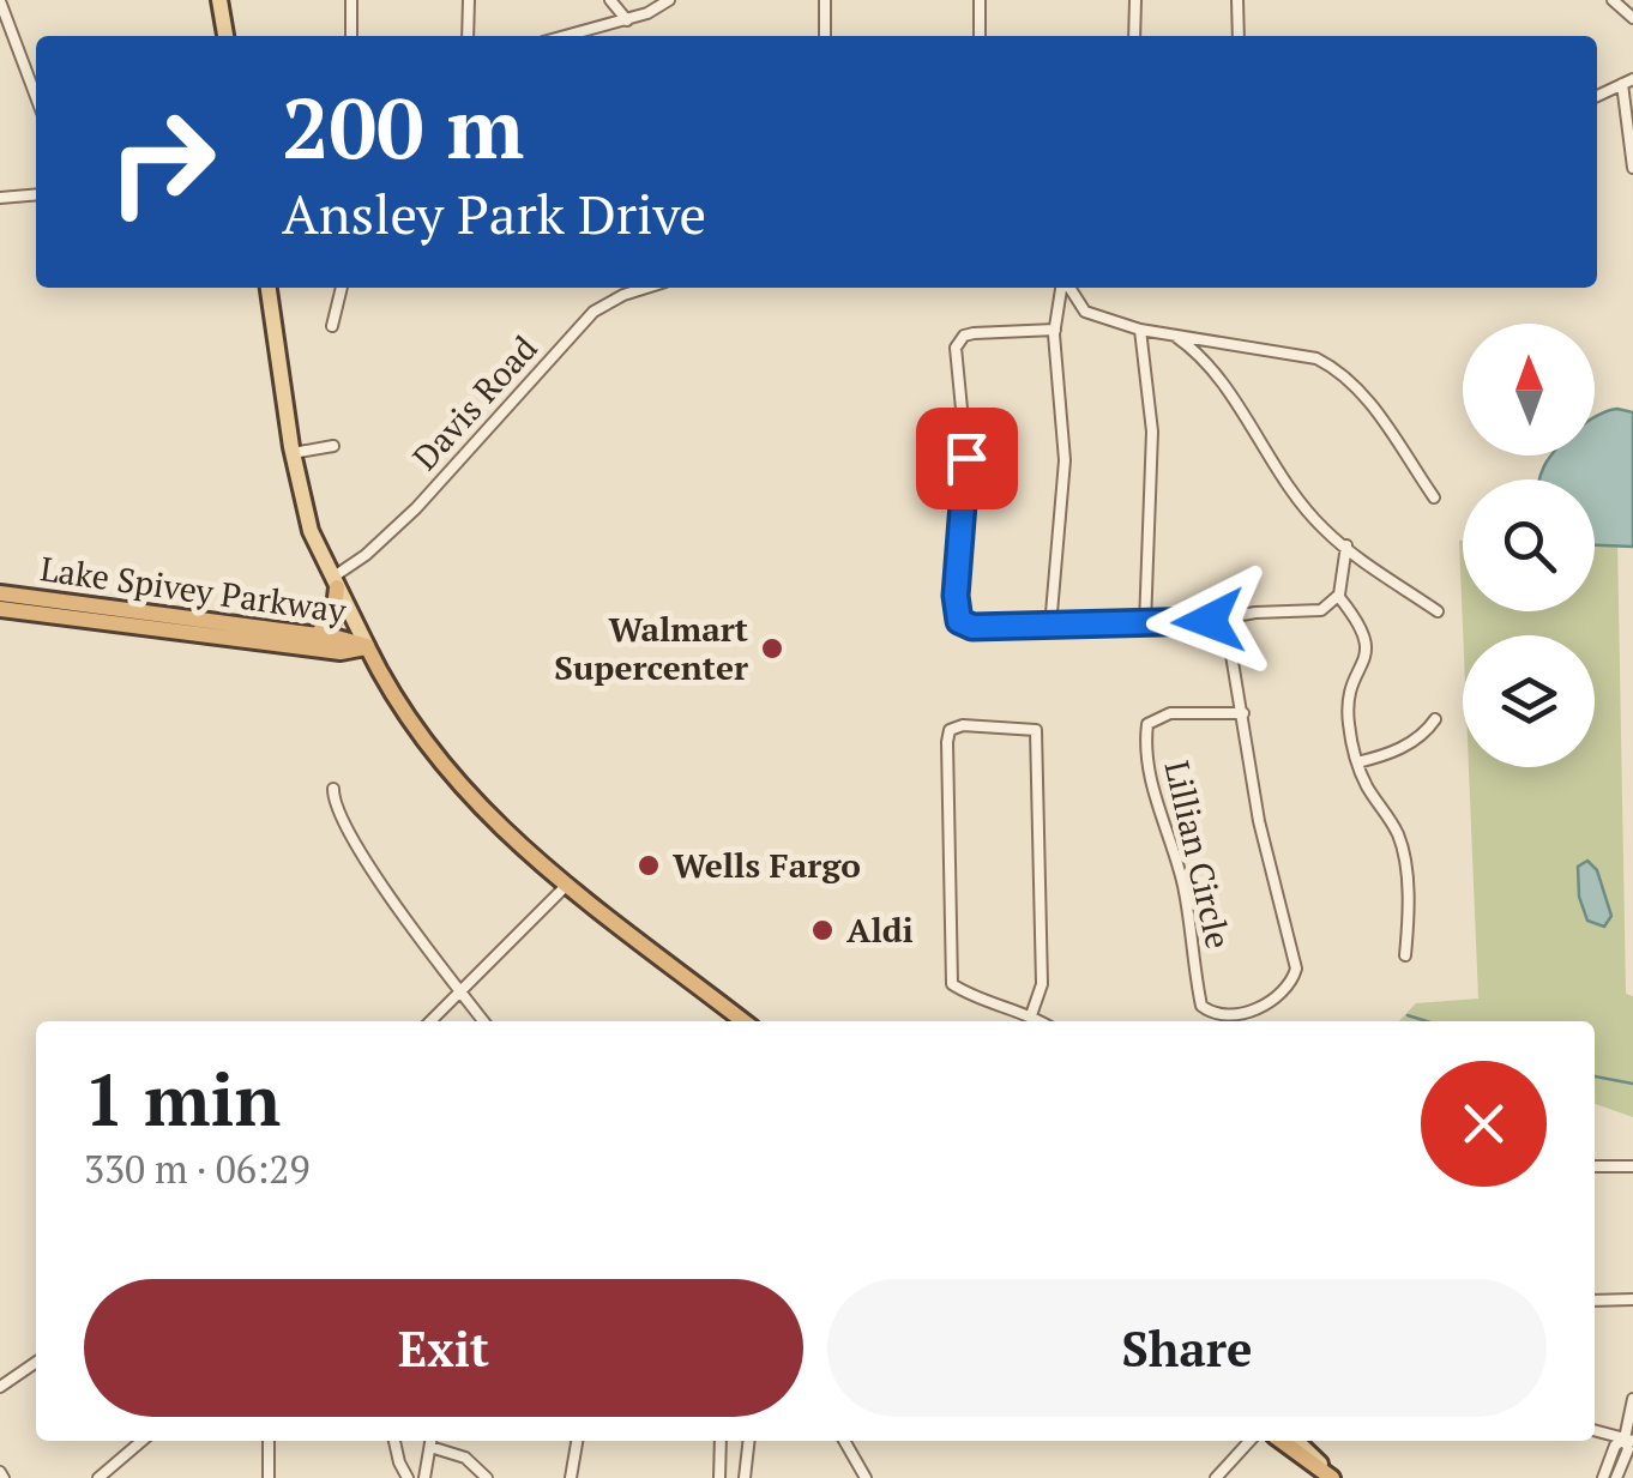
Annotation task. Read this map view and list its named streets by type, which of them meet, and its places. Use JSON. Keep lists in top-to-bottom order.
{
  "streets": {
    "highway": ["Lake Spivey Parkway"],
    "street": ["Davis Road", "Lillian Circle"]
  },
  "places": ["Walmart Supercenter", "Wells Fargo", "Aldi"],
  "north": "top",
  "page": {
    "turn": ["200 m", "Ansley Park Drive"],
    "heading": ["1 min", "330 m · 06:29"],
    "buttons": ["Exit", "Share"]
  }
}
